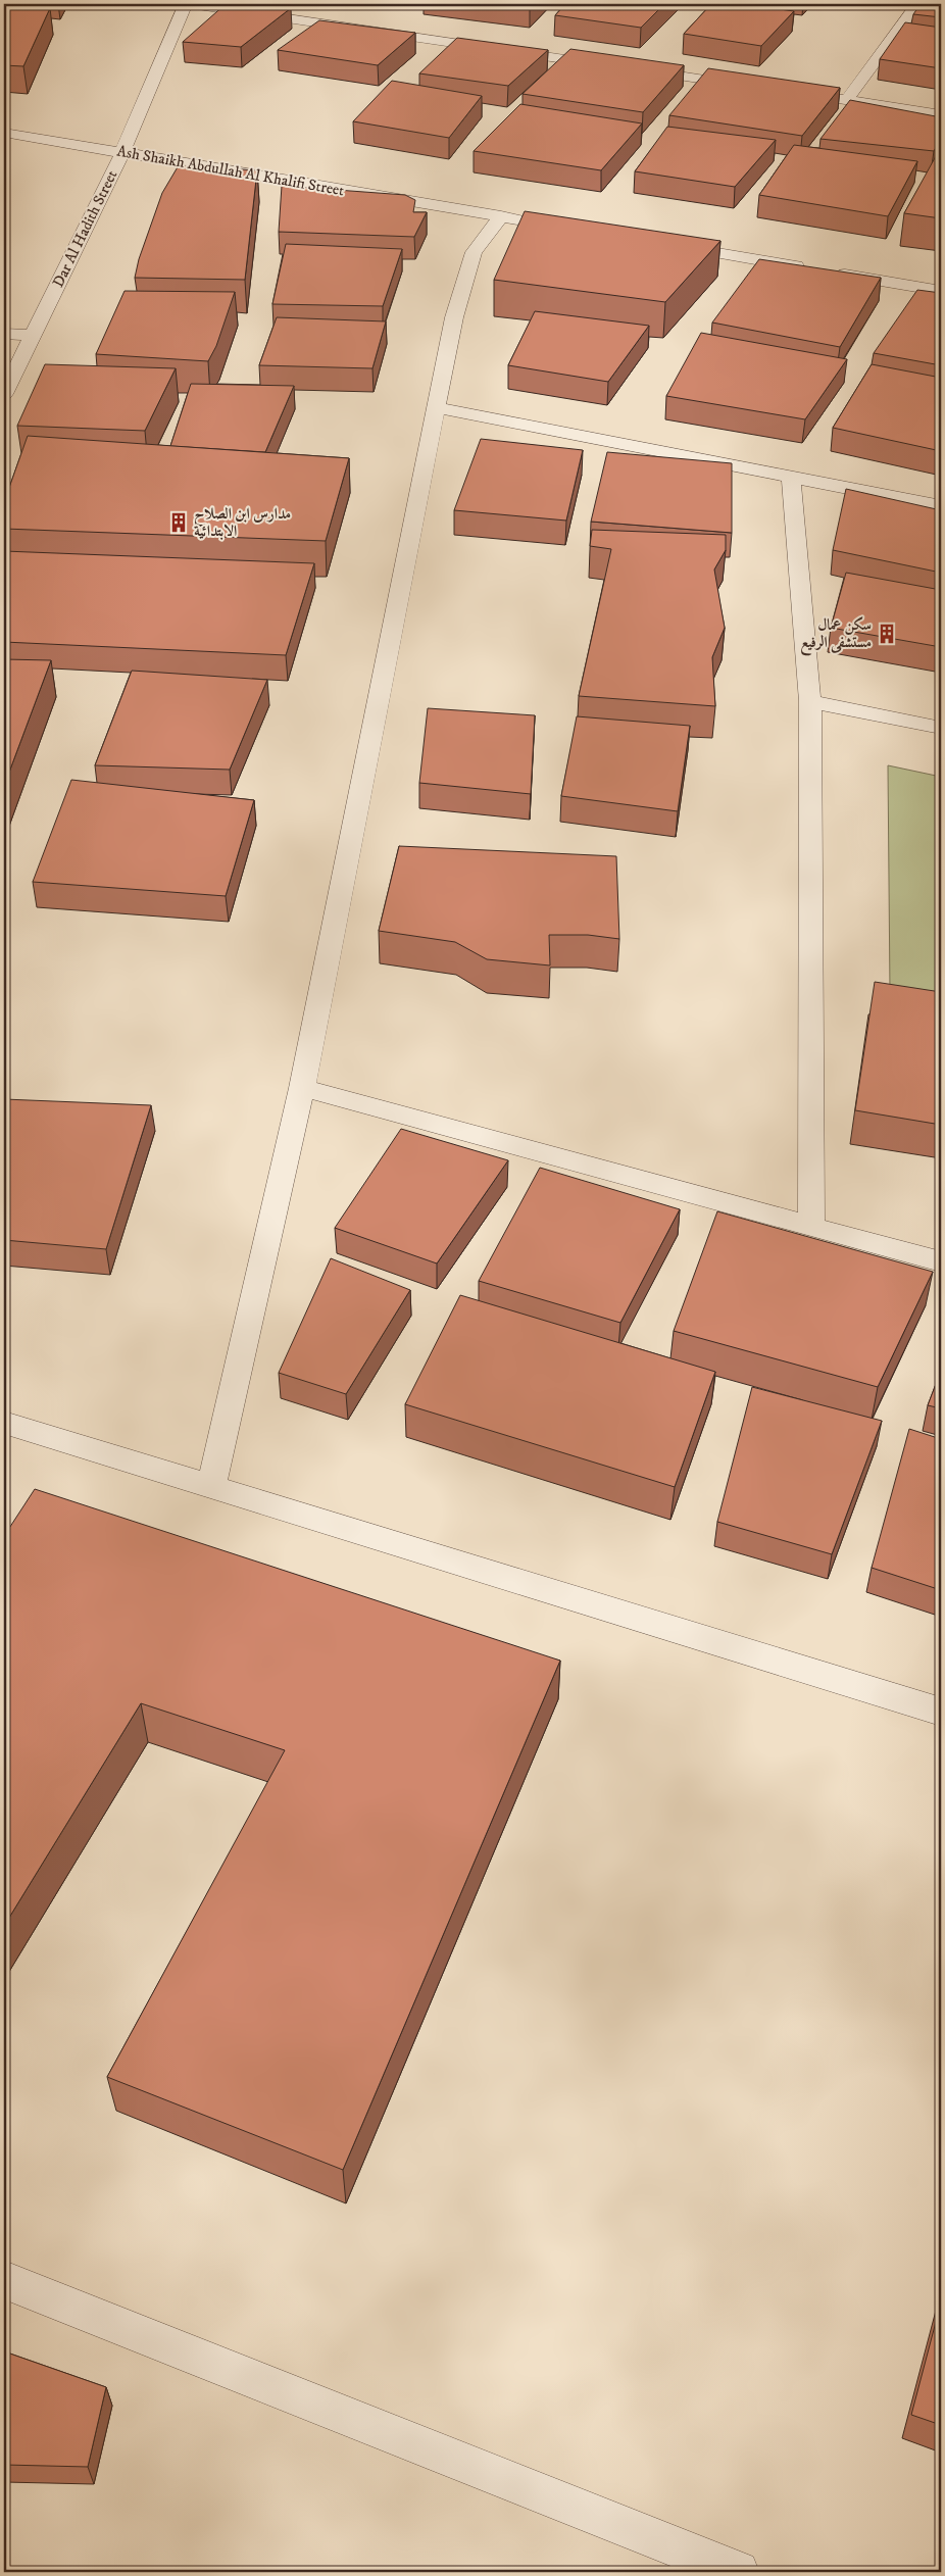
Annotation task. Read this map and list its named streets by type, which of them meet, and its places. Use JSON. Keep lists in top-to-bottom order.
{
  "streets": {
    "street": ["Ash Shaikh Abdullah Al Khalifi Street", "Dar Al Hadith Street"]
  },
  "crossings": [
    ["Ash Shaikh Abdullah Al Khalifi Street", "Dar Al Hadith Street"]
  ],
  "places": {
    "building": ["مدارس ابن الصلاح الابتدائية", "سكن عمال مستشفى الرفيع"]
  }
}
